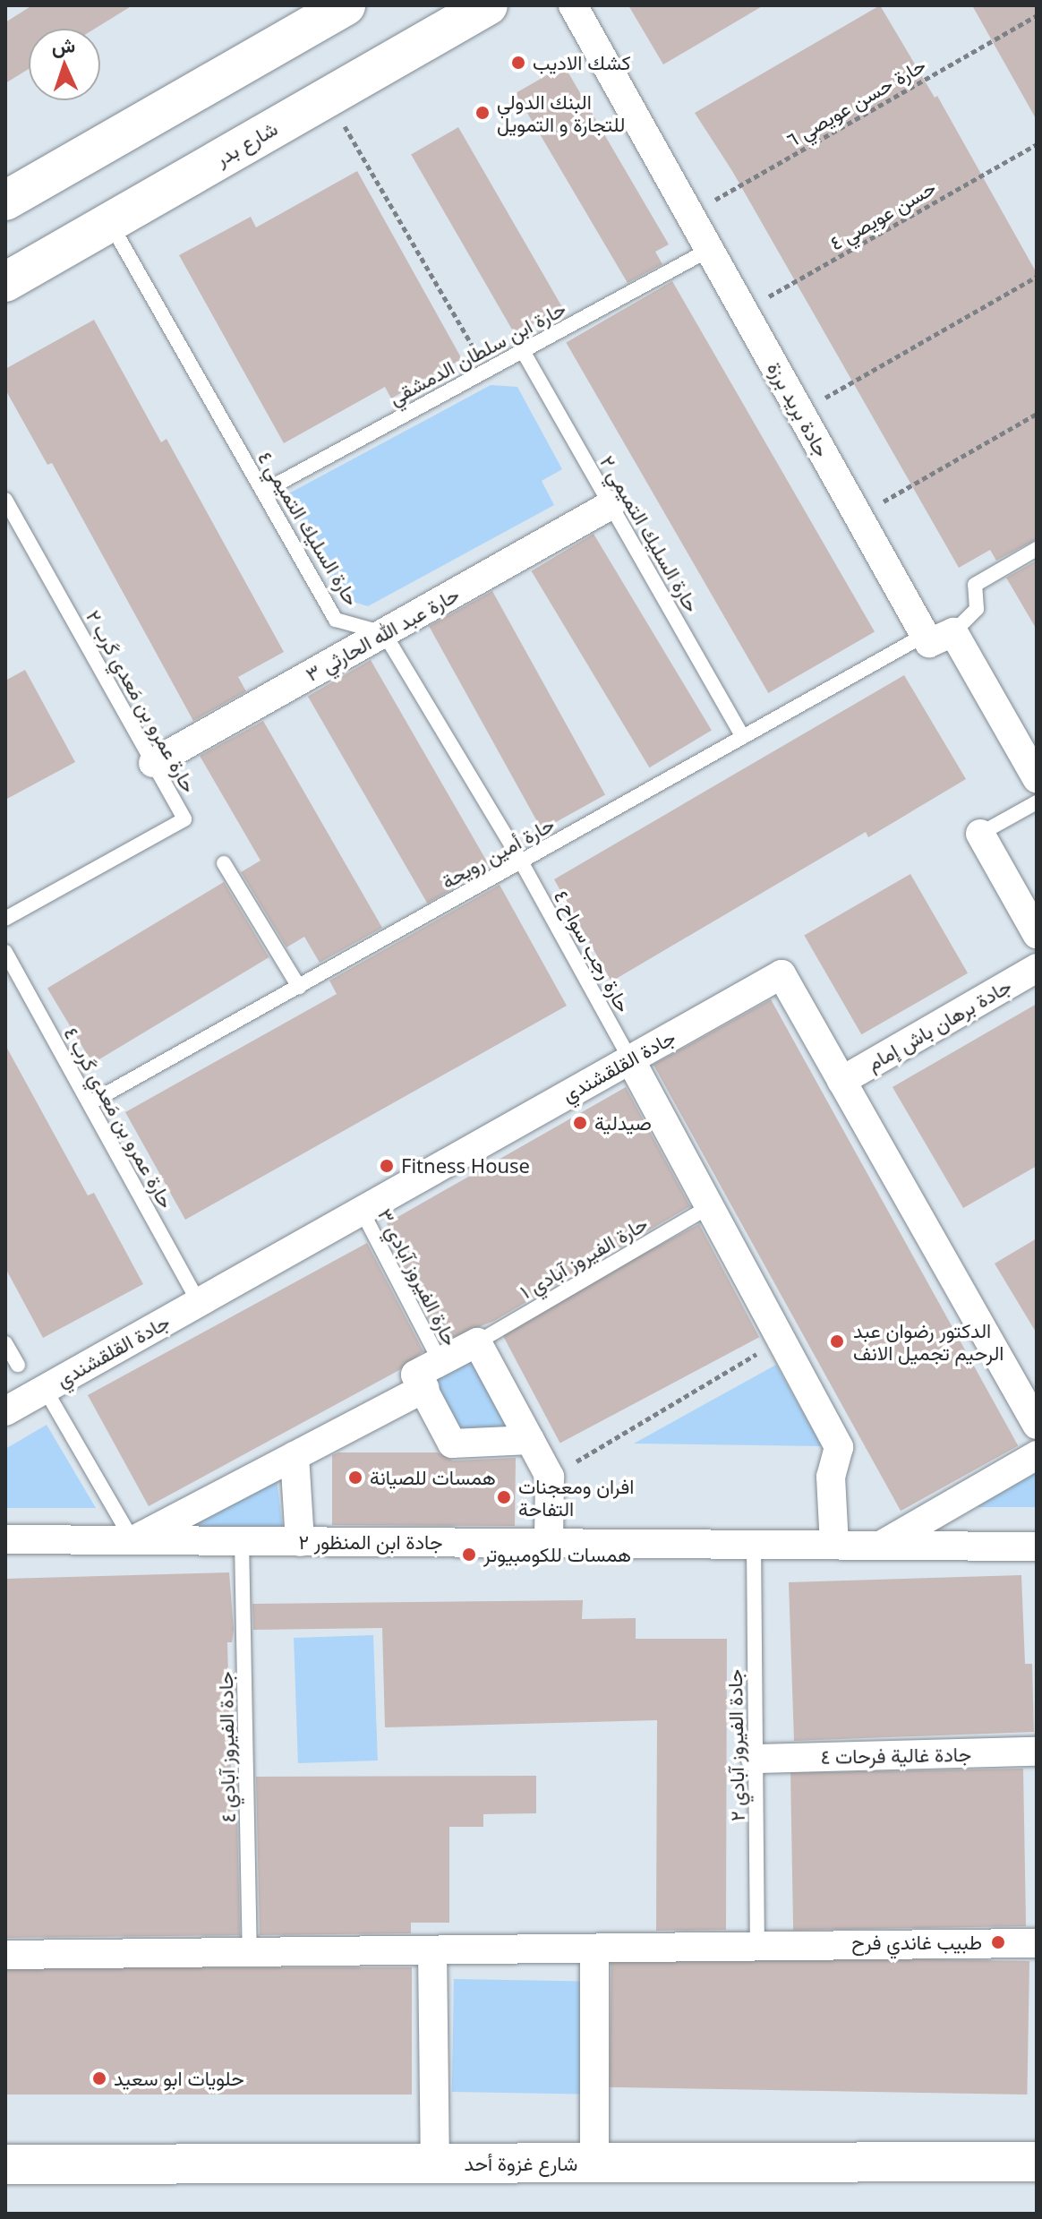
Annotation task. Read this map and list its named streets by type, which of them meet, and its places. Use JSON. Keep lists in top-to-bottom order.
{
  "streets": {
    "main road": ["شارع بدر", "شارع غزوة أحد"],
    "street": [
      "جادة بريد برزة",
      "حارة عبد الله الحارثي ٣",
      "جادة برهان باش إمام",
      "جادة القلقشندي",
      "جادة ابن المنظور ٢",
      "جادة غالية فرحات ٤"
    ],
    "lane": [
      "حارة ابن سلطان الدمشقي",
      "حارة السليك التميمي ٤",
      "حارة السليك التميمي ٢",
      "حارة عمرو بن مَعدي كَرب ٢",
      "حارة أمين رويحة",
      "حارة رجب سواح ٤",
      "حارة عمرو بن مَعدي كَرب ٤",
      "حارة الفيروز آبادي ١",
      "حارة الفيروز آبادي ٣",
      "جادة الفيروز آبادي ٢",
      "جادة الفيروز آبادي ٤"
    ],
    "path": ["حارة حسن عويصي ٦", "حسن عويصي ٤"]
  },
  "crossings": [
    ["حارة حسن عويصي ٦", "جادة بريد برزة"],
    ["شارع بدر", "حارة السليك التميمي ٤"],
    ["حسن عويصي ٤", "جادة بريد برزة"],
    ["حارة ابن سلطان الدمشقي", "جادة بريد برزة"],
    ["حارة ابن سلطان الدمشقي", "حارة السليك التميمي ٤"],
    ["حارة ابن سلطان الدمشقي", "حارة السليك التميمي ٢"],
    ["جادة بريد برزة", "حارة أمين رويحة"],
    ["حارة السليك التميمي ٤", "حارة عبد الله الحارثي ٣"],
    ["حارة السليك التميمي ٢", "حارة عبد الله الحارثي ٣"],
    ["حارة السليك التميمي ٢", "حارة أمين رويحة"],
    ["حارة عبد الله الحارثي ٣", "حارة عمرو بن مَعدي كَرب ٢"],
    ["حارة أمين رويحة", "حارة رجب سواح ٤"],
    ["حارة أمين رويحة", "حارة عمرو بن مَعدي كَرب ٤"],
    ["حارة رجب سواح ٤", "جادة القلقشندي"],
    ["جادة برهان باش إمام", "جادة القلقشندي"],
    ["جادة القلقشندي", "حارة عمرو بن مَعدي كَرب ٤"],
    ["جادة القلقشندي", "حارة الفيروز آبادي ٣"],
    ["جادة ابن المنظور ٢", "جادة الفيروز آبادي ٢"],
    ["جادة ابن المنظور ٢", "جادة الفيروز آبادي ٤"],
    ["جادة الفيروز آبادي ٢", "جادة غالية فرحات ٤"]
  ],
  "places": [
    "كشك الاديب",
    "البنك الدولي للتجارة و التمويل",
    "صيدلية",
    "Fitness House",
    "الدكتور رضوان عبد الرحيم تجميل الانف",
    "همسات للصيانة",
    "افران ومعجنات التفاحة",
    "همسات للكومبيوتر",
    "طبيب غاندي فرح",
    "حلويات ابو سعيد"
  ],
  "north": "top"
}
